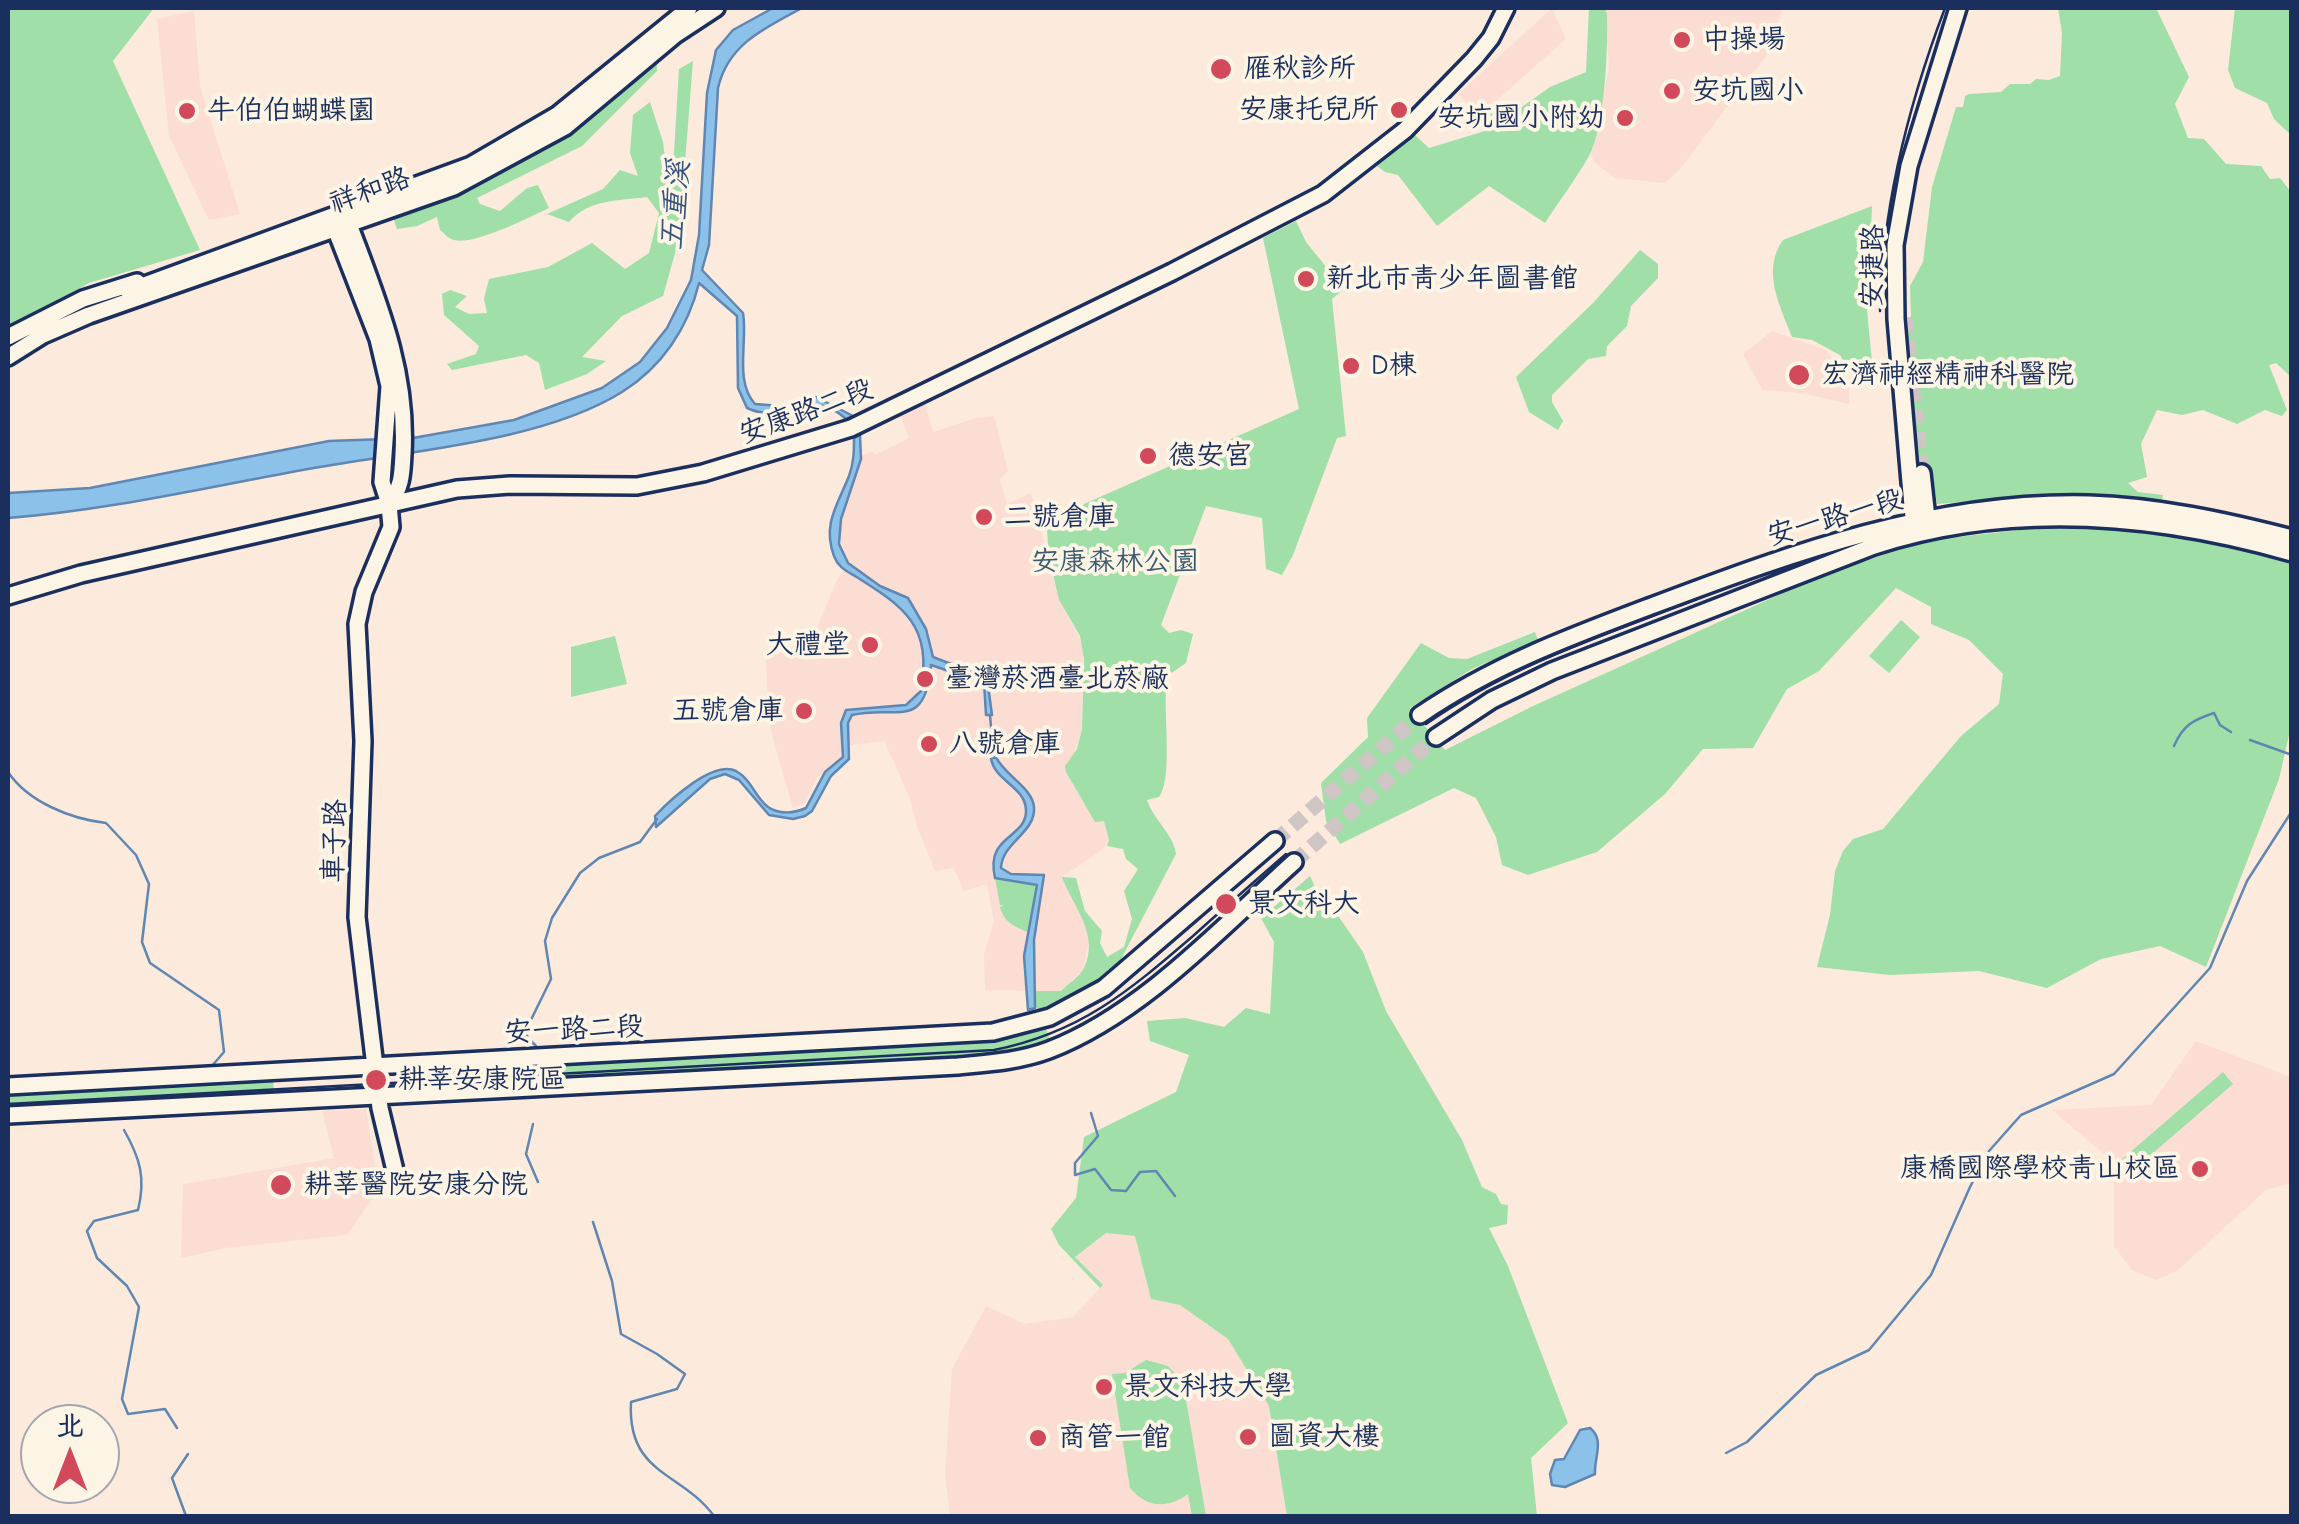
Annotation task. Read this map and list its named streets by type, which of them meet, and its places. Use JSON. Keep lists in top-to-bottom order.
{
  "streets": {
    "street": [
      "祥和路",
      "安捷路",
      "安康路二段",
      "安一路一段",
      "車子路",
      "安一路二段"
    ]
  },
  "crossings": [
    ["祥和路", "車子路"],
    ["安捷路", "安一路一段"],
    ["安康路二段", "車子路"],
    ["車子路", "安一路二段"]
  ],
  "water": ["五重溪"],
  "parks": ["安康森林公園"],
  "places": [
    "中操場",
    "雁秋診所",
    "安坑國小",
    "安康托兒所",
    "牛伯伯蝴蝶園",
    "安坑國小附幼",
    "新北市青少年圖書館",
    "D棟",
    "宏濟神經精神科醫院",
    "德安宮",
    "二號倉庫",
    "大禮堂",
    "臺灣菸酒臺北菸廠",
    "五號倉庫",
    "八號倉庫",
    "景文科大",
    "耕莘安康院區",
    "康橋國際學校青山校區",
    "耕莘醫院安康分院",
    "景文科技大學",
    "圖資大樓",
    "商管一館"
  ],
  "north": "top"
}
